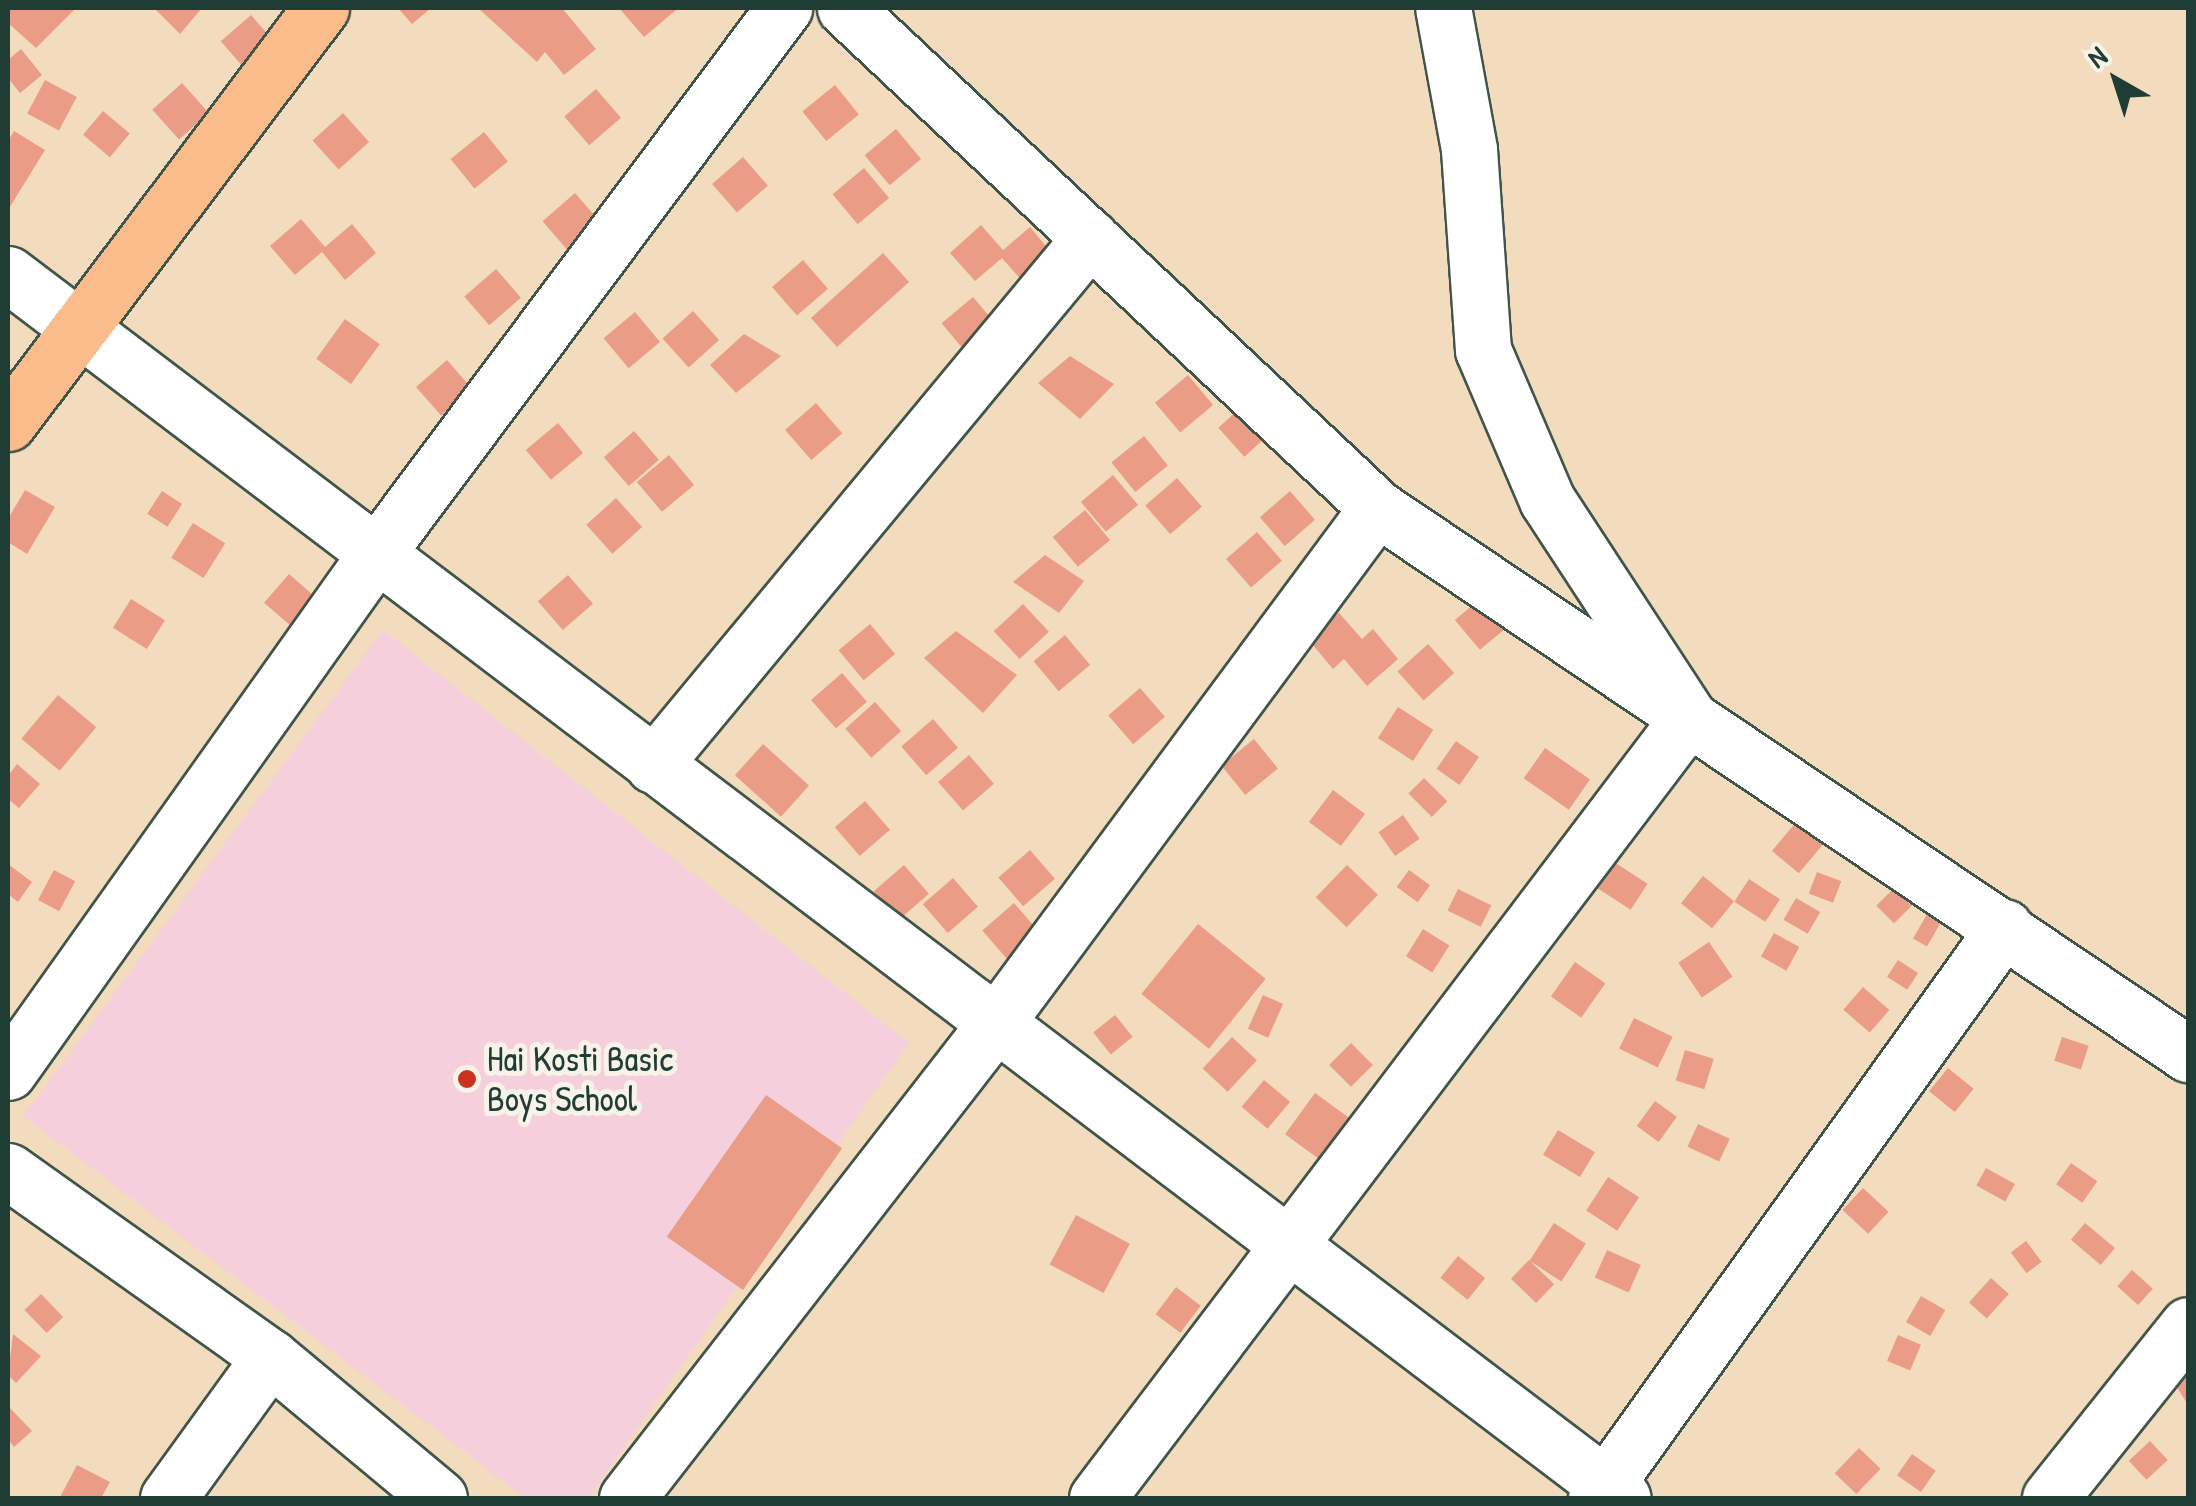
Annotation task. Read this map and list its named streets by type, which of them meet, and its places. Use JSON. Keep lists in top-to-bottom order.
{
  "places": ["Hai Kosti Basic Boys School"],
  "north": "top left"
}
